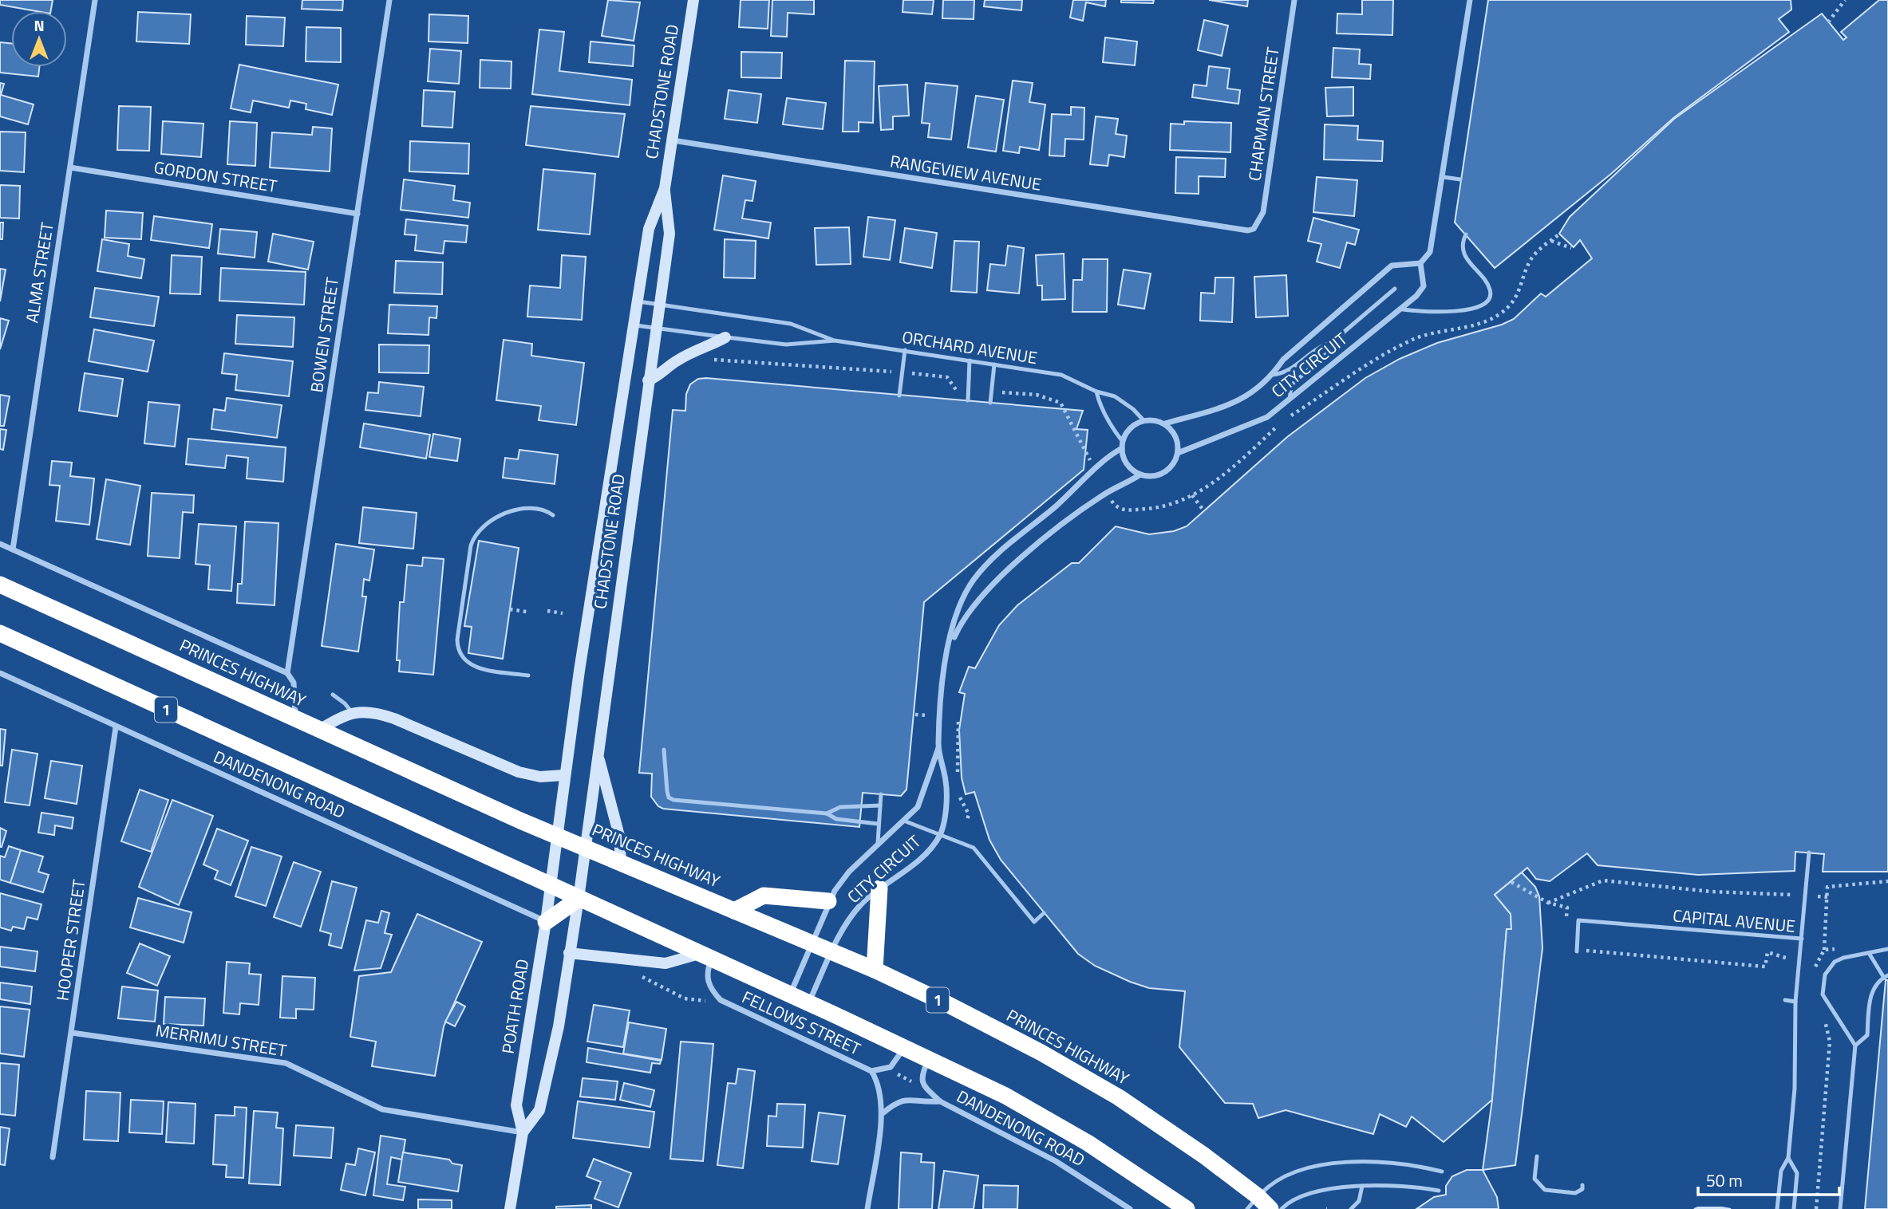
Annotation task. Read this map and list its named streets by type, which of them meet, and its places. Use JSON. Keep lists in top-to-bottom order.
{
  "streets": {
    "highway": ["PRINCES HIGHWAY", "1"],
    "street": [
      "CHADSTONE ROAD",
      "CHAPMAN STREET",
      "RANGEVIEW AVENUE",
      "GORDON STREET",
      "ALMA STREET",
      "BOWEN STREET",
      "CITY CIRCUIT",
      "DANDENONG ROAD",
      "HOOPER STREET",
      "POATH ROAD",
      "FELLOWS STREET",
      "MERRIMU STREET"
    ],
    "lane": ["ORCHARD AVENUE", "CAPITAL AVENUE"]
  },
  "crossings": [
    ["CHADSTONE ROAD", "RANGEVIEW AVENUE"],
    ["CHADSTONE ROAD", "ORCHARD AVENUE"],
    ["CHADSTONE ROAD", "PRINCES HIGHWAY"],
    ["CHADSTONE ROAD", "1"],
    ["CHADSTONE ROAD", "POATH ROAD"],
    ["CHAPMAN STREET", "RANGEVIEW AVENUE"],
    ["GORDON STREET", "ALMA STREET"],
    ["GORDON STREET", "BOWEN STREET"],
    ["ORCHARD AVENUE", "CITY CIRCUIT"],
    ["CITY CIRCUIT", "PRINCES HIGHWAY"],
    ["CITY CIRCUIT", "1"],
    ["1", "POATH ROAD"],
    ["1", "FELLOWS STREET"],
    ["DANDENONG ROAD", "HOOPER STREET"],
    ["DANDENONG ROAD", "POATH ROAD"],
    ["HOOPER STREET", "MERRIMU STREET"],
    ["POATH ROAD", "MERRIMU STREET"]
  ],
  "scale_bar": "50 m",
  "north": "top"
}
